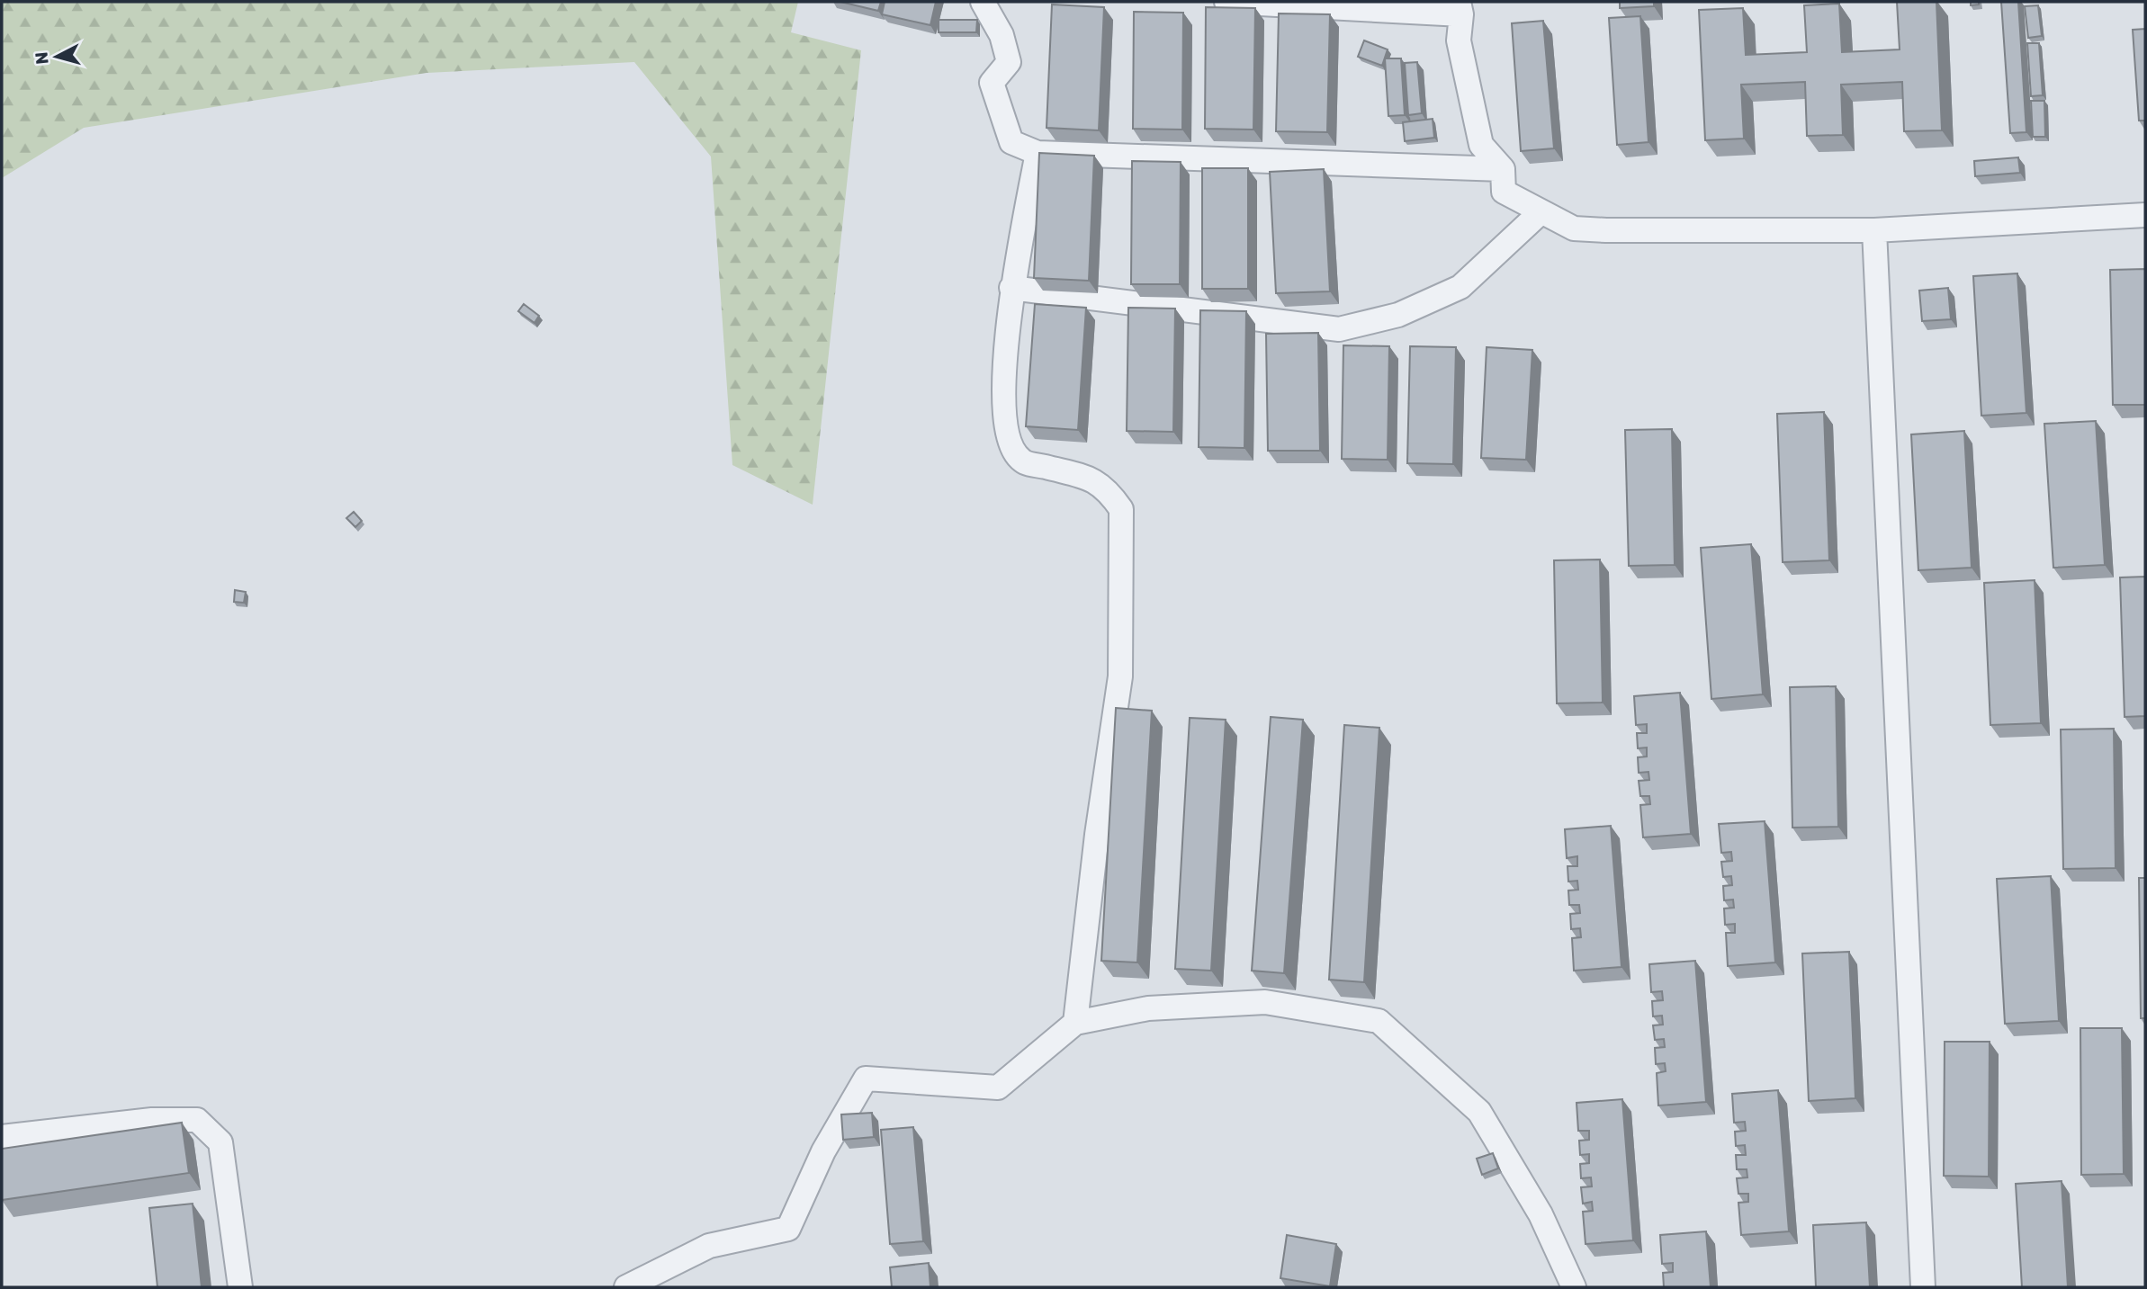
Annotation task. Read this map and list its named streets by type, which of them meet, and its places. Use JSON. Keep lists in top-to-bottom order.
{
  "north": "left"
}
